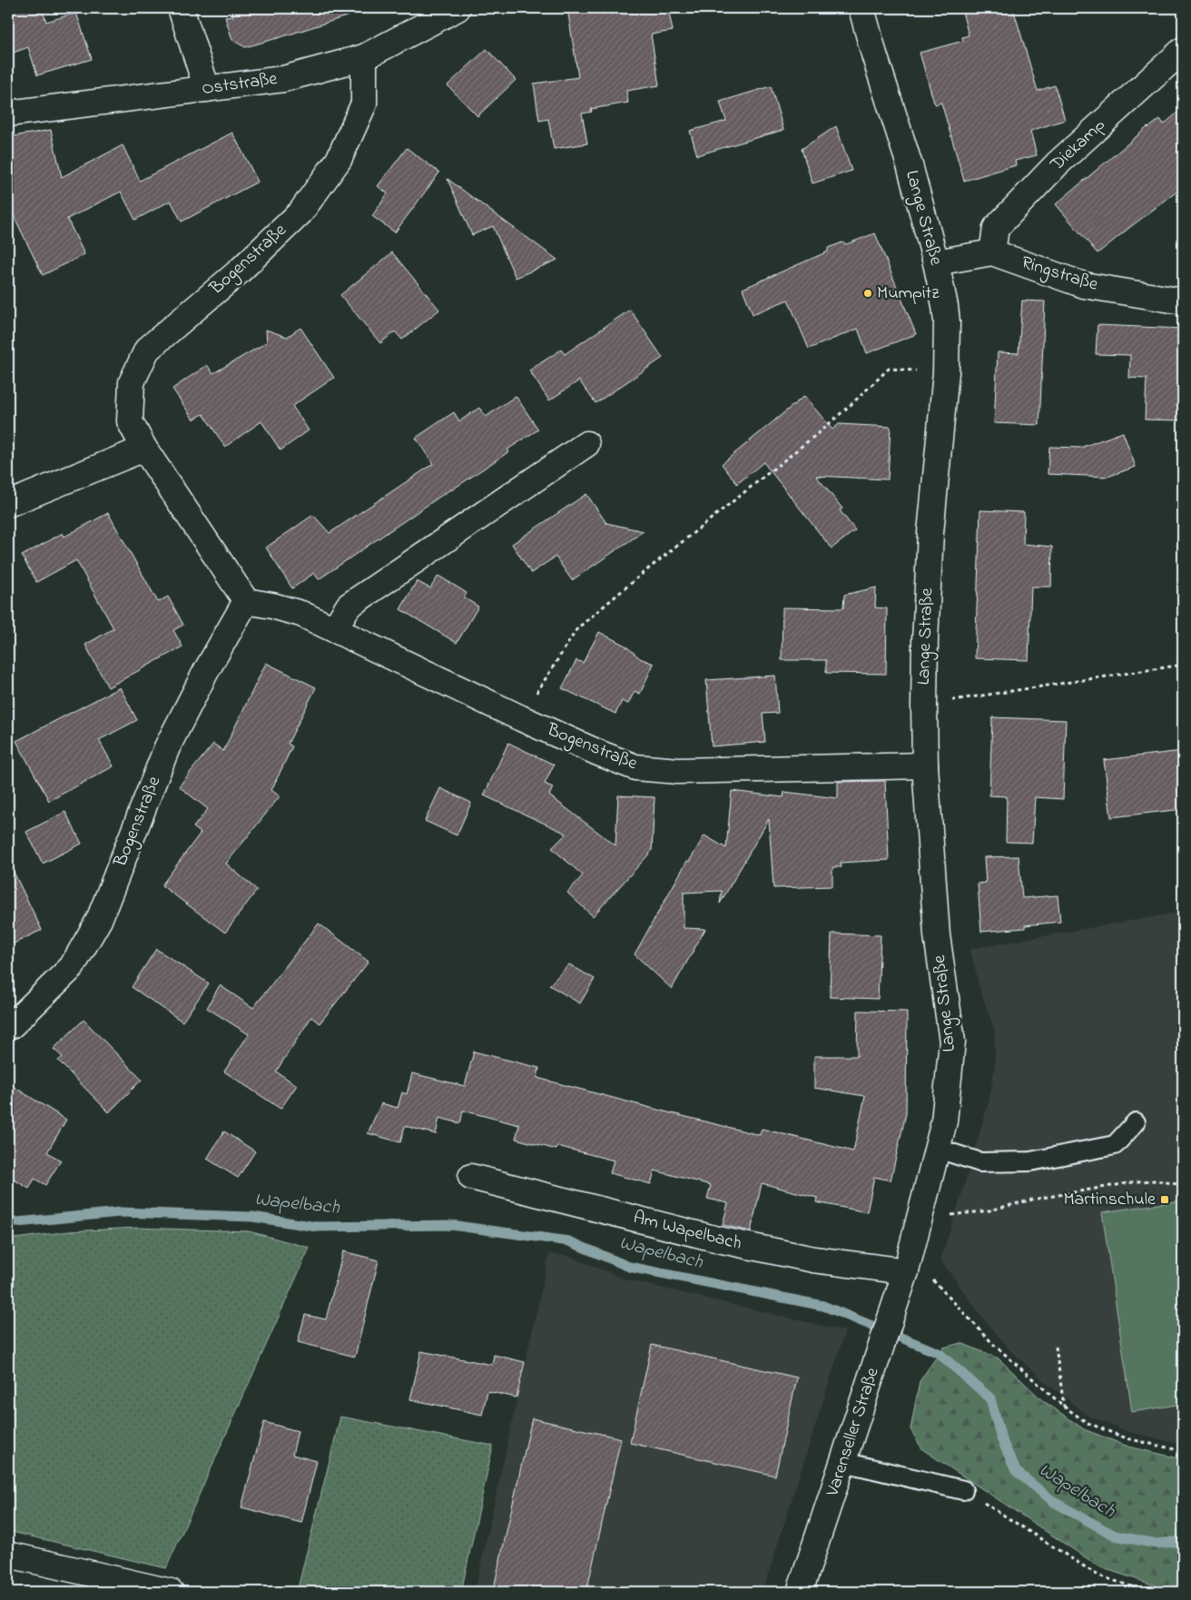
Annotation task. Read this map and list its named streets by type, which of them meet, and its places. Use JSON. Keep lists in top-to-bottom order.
{
  "streets": {
    "street": [
      "Oststraße",
      "Diekamp",
      "Lange Straße",
      "Bogenstraße",
      "Ringstraße",
      "Am Wapelbach",
      "Varenseller Straße"
    ]
  },
  "crossings": [
    ["Oststraße", "Bogenstraße"],
    ["Diekamp", "Ringstraße"],
    ["Lange Straße", "Bogenstraße"],
    ["Lange Straße", "Ringstraße"],
    ["Lange Straße", "Am Wapelbach"],
    ["Lange Straße", "Varenseller Straße"],
    ["Am Wapelbach", "Varenseller Straße"]
  ],
  "water": ["Wapelbach"],
  "places": {
    "other": ["Mumpitz"],
    "transit": ["Martinschule"]
  }
}
